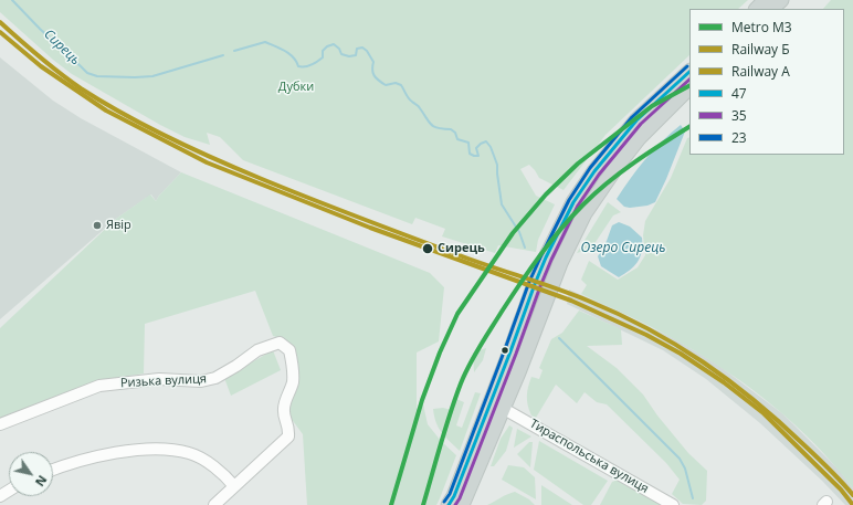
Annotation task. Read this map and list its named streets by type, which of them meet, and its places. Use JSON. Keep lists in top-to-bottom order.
{
  "streets": {
    "street": ["Ризька вулиця", "Тираспольська вулиця"]
  },
  "water": ["Сирець", "Озеро Сирець"],
  "parks": ["Дубки"],
  "places": ["Явір", "Сирець"],
  "lines": [
    "rail line Б",
    "rail line A",
    "transit line 23",
    "transit line 47",
    "transit line 35",
    "metro line M3"
  ],
  "legend": [
    "Metro M3",
    "Railway Б",
    "Railway A",
    "47",
    "35",
    "23"
  ],
  "north": "bottom right"
}
